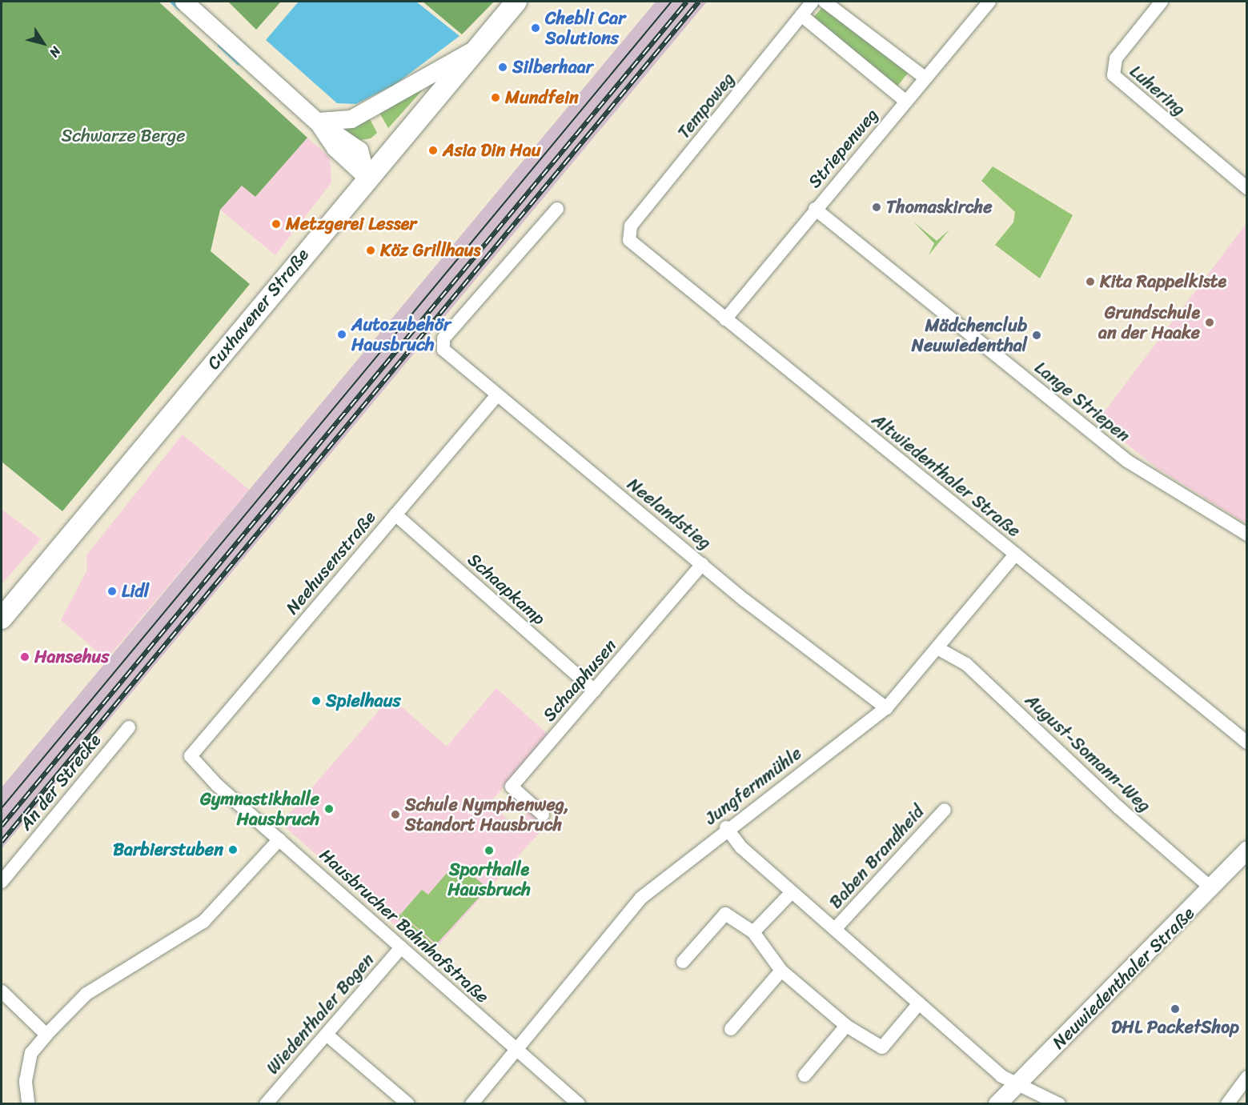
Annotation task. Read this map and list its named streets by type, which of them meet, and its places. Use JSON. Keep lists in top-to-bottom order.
{
  "streets": {
    "main road": ["Cuxhavener Straße", "Neuwiedenthaler Straße"],
    "street": [
      "Luhering",
      "Tempoweg",
      "Striepenweg",
      "Lange Striepen",
      "Altwiedenthaler Straße",
      "Neelandstieg",
      "Neehusenstraße",
      "Schaapkamp",
      "Schaaphusen",
      "August-Somann-Weg",
      "An der Strecke",
      "Jungfernmühle",
      "Baben Brandheid",
      "Hausbrucher Bahnhofstraße",
      "Wiedenthaler Bogen"
    ]
  },
  "crossings": [
    ["Tempoweg", "Altwiedenthaler Straße"],
    ["Striepenweg", "Lange Striepen"],
    ["Striepenweg", "Altwiedenthaler Straße"],
    ["Altwiedenthaler Straße", "Jungfernmühle"],
    ["Neelandstieg", "Neehusenstraße"],
    ["Neelandstieg", "Schaaphusen"],
    ["Neelandstieg", "Jungfernmühle"],
    ["Neehusenstraße", "Schaapkamp"],
    ["Neehusenstraße", "Hausbrucher Bahnhofstraße"],
    ["Schaapkamp", "Schaaphusen"],
    ["August-Somann-Weg", "Jungfernmühle"],
    ["August-Somann-Weg", "Neuwiedenthaler Straße"],
    ["Jungfernmühle", "Baben Brandheid"],
    ["Jungfernmühle", "Hausbrucher Bahnhofstraße"],
    ["Baben Brandheid", "Neuwiedenthaler Straße"],
    ["Hausbrucher Bahnhofstraße", "Wiedenthaler Bogen"]
  ],
  "parks": ["Schwarze Berge"],
  "places": [
    "Chebli Car Solutions",
    "Silberhaar",
    "Mundfein",
    "Asia Din Hau",
    "Thomaskirche",
    "Metzgerei Lesser",
    "Köz Grillhaus",
    "Kita Rappelkiste",
    "Grundschule an der Haake",
    "Autozubehör Hausbruch",
    "Mädchenclub Neuwiedenthal",
    "Lidl",
    "Hansehus",
    "Spielhaus",
    "Gymnastikhalle Hausbruch",
    "Schule Nymphenweg, Standort Hausbruch",
    "Barbierstuben",
    "Sporthalle Hausbruch",
    "DHL PacketShop"
  ],
  "north": "bottom right"
}
